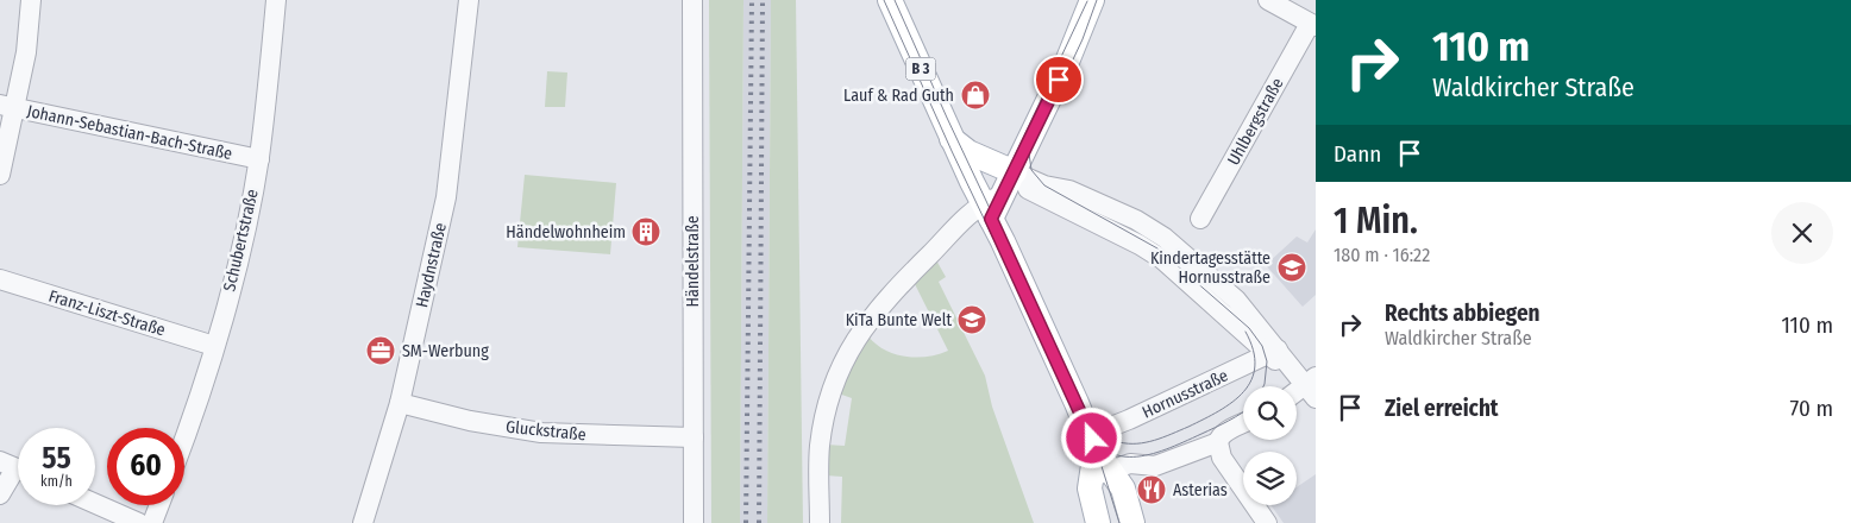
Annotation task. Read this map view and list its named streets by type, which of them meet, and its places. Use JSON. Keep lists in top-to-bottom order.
{
  "streets": {
    "main road": ["B 3"],
    "street": [
      "Uhlbergstraße",
      "Johann-Sebastian-Bach-Straße",
      "Schubertstraße",
      "Händelstraße",
      "Haydnstraße",
      "Franz-Liszt-Straße",
      "Hornusstraße",
      "Gluckstraße"
    ]
  },
  "crossings": [
    ["B 3", "Hornusstraße"],
    ["Johann-Sebastian-Bach-Straße", "Schubertstraße"],
    ["Schubertstraße", "Franz-Liszt-Straße"],
    ["Händelstraße", "Gluckstraße"],
    ["Haydnstraße", "Gluckstraße"]
  ],
  "places": {
    "shop": ["Lauf & Rad Guth"],
    "building": ["Händelwohnheim"],
    "school or university": ["Kindertagesstätte Hornusstraße", "KiTa Bunte Welt"],
    "office": ["SM-Werbung"],
    "restaurant": ["Asterias"]
  },
  "page": {
    "turn": ["110 m", "Waldkircher Straße"],
    "then": "Dann",
    "heading": ["1 Min.", "180 m · 16:22"],
    "list": [
      {
        "name": "Rechts abbiegen",
        "note": "Waldkircher Straße",
        "value": "110 m"
      },
      {
        "name": "Ziel erreicht",
        "value": "70 m"
      }
    ],
    "speed": "55 km/h",
    "limit": "60"
  }
}
